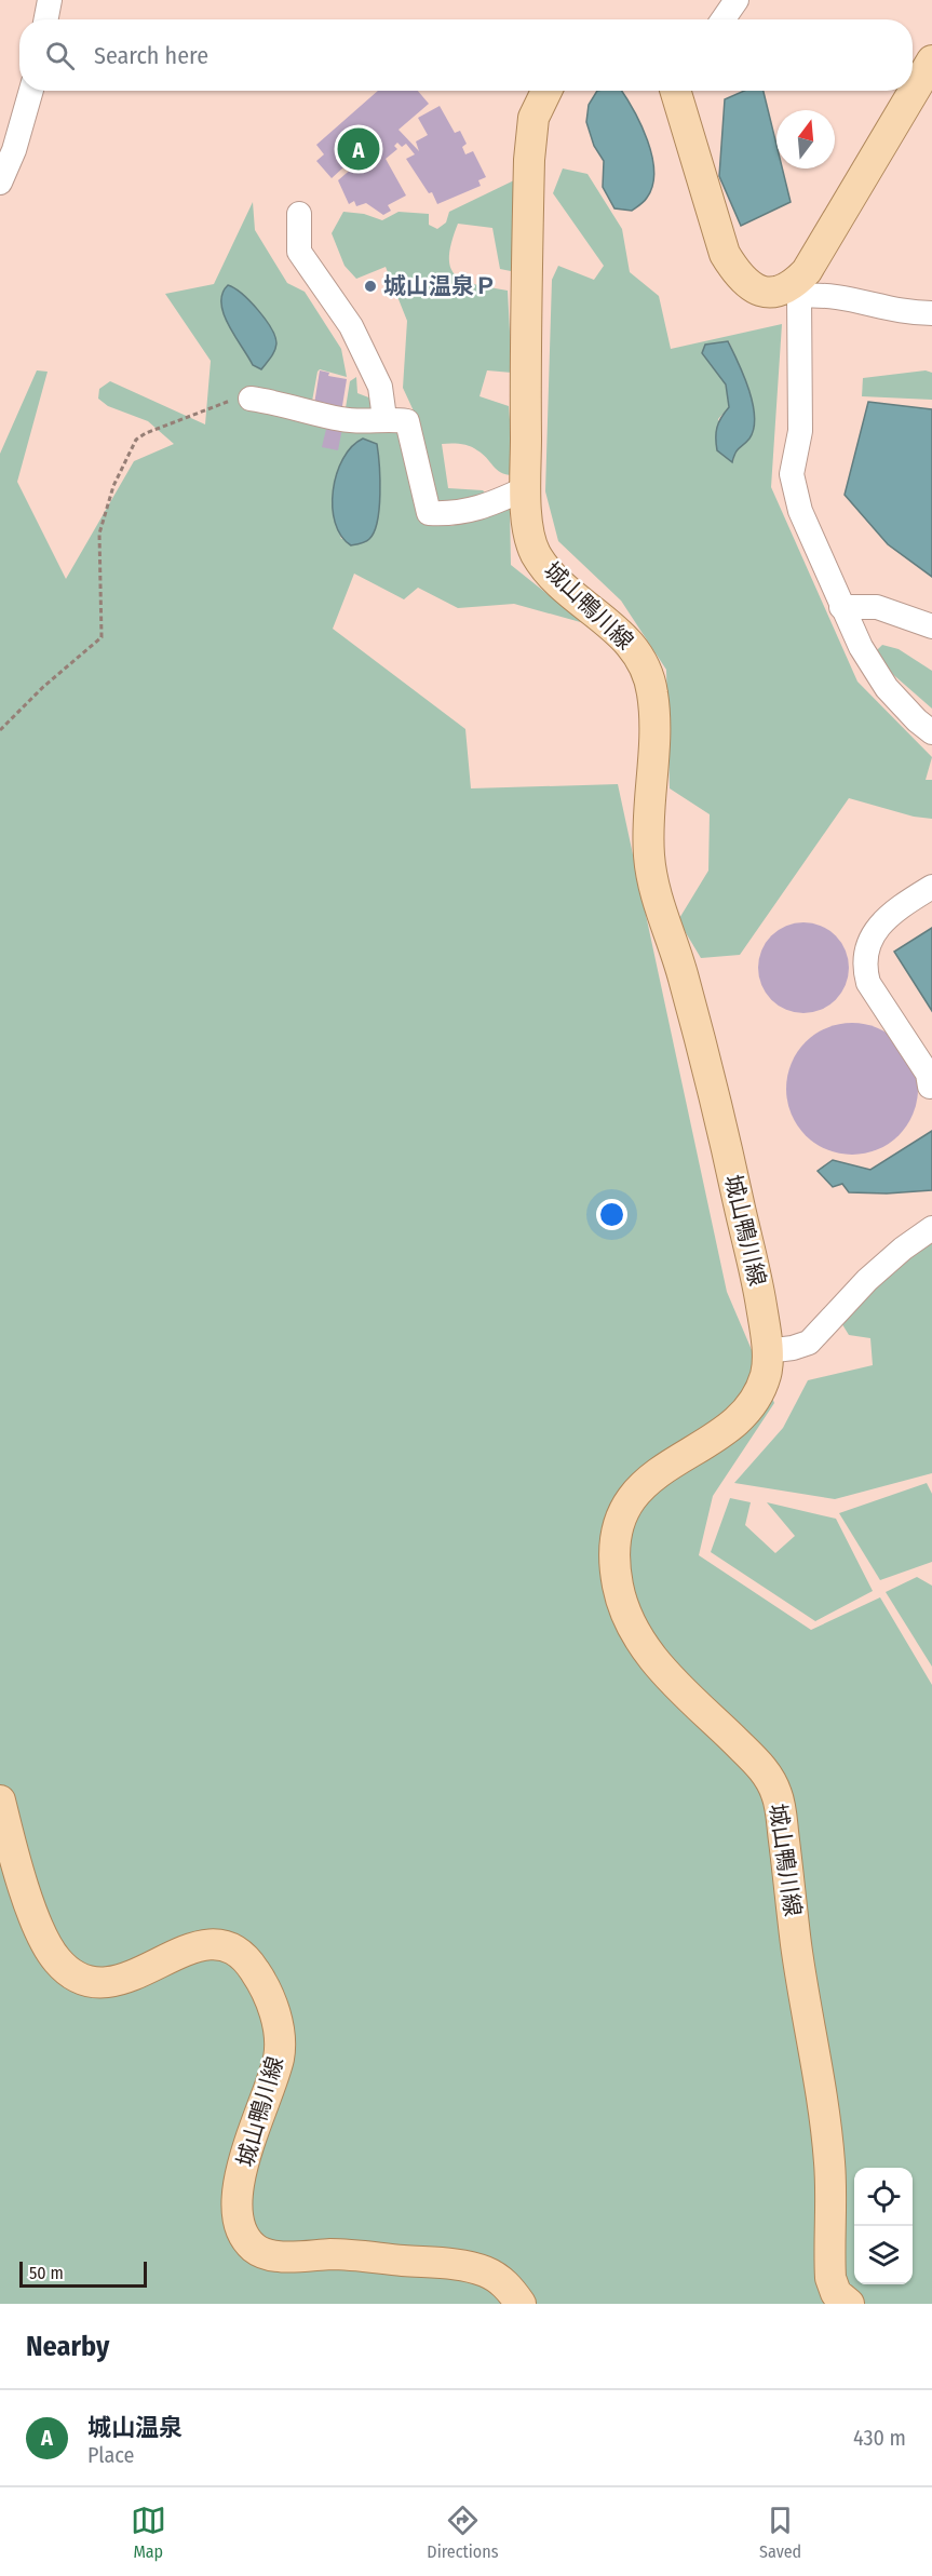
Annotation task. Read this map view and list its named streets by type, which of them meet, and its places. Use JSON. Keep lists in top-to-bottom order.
{
  "streets": {
    "main road": ["城山鴨川線"]
  },
  "places": ["城山温泉Ｐ"],
  "scale_bar": "50 m",
  "north": "top",
  "page": {
    "search": "Search here",
    "pins": "A",
    "scale": "50 m",
    "heading": "Nearby",
    "list": [
      {
        "mark": "A",
        "name": "城山温泉",
        "note": "Place",
        "value": "430 m"
      }
    ],
    "nav": ["Map", "Directions", "Saved"]
  }
}
